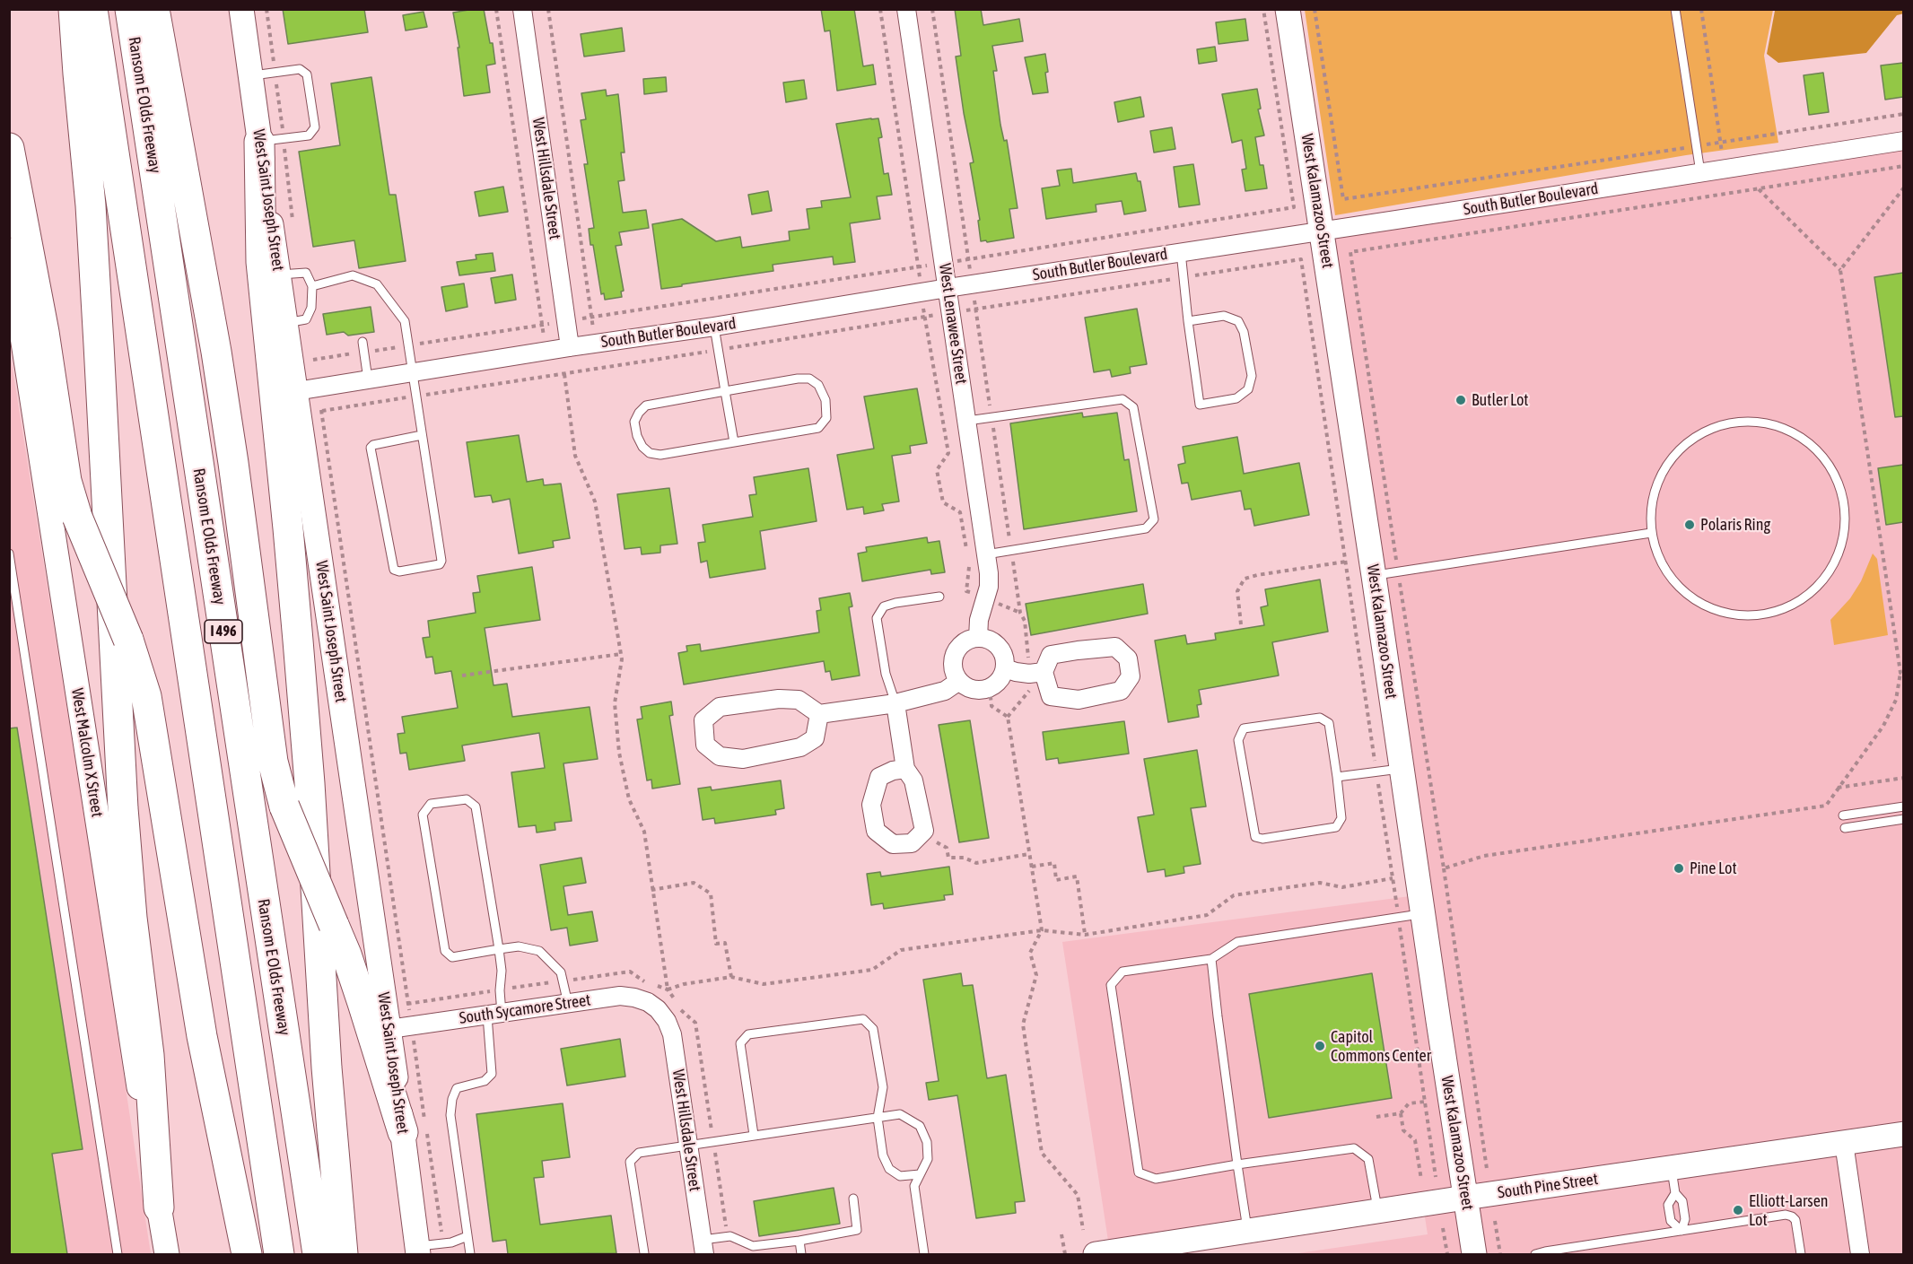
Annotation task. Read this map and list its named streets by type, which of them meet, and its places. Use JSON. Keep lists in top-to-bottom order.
{
  "streets": {
    "highway": ["Ransom E Olds Freeway", "I 496"],
    "main road": [
      "West Saint Joseph Street",
      "West Kalamazoo Street",
      "West Malcolm X Street",
      "South Pine Street"
    ],
    "street": [
      "West Hillsdale Street",
      "South Butler Boulevard",
      "West Lenawee Street",
      "South Sycamore Street"
    ]
  },
  "crossings": [
    ["West Hillsdale Street", "South Butler Boulevard"],
    ["West Hillsdale Street", "South Sycamore Street"],
    ["South Butler Boulevard", "West Saint Joseph Street"],
    ["South Butler Boulevard", "West Kalamazoo Street"],
    ["South Butler Boulevard", "West Lenawee Street"],
    ["West Saint Joseph Street", "South Sycamore Street"],
    ["West Kalamazoo Street", "South Pine Street"]
  ],
  "places": [
    "Butler Lot",
    "Polaris Ring",
    "Pine Lot",
    "Capitol Commons Center",
    "Elliott-Larsen Lot"
  ]
}
